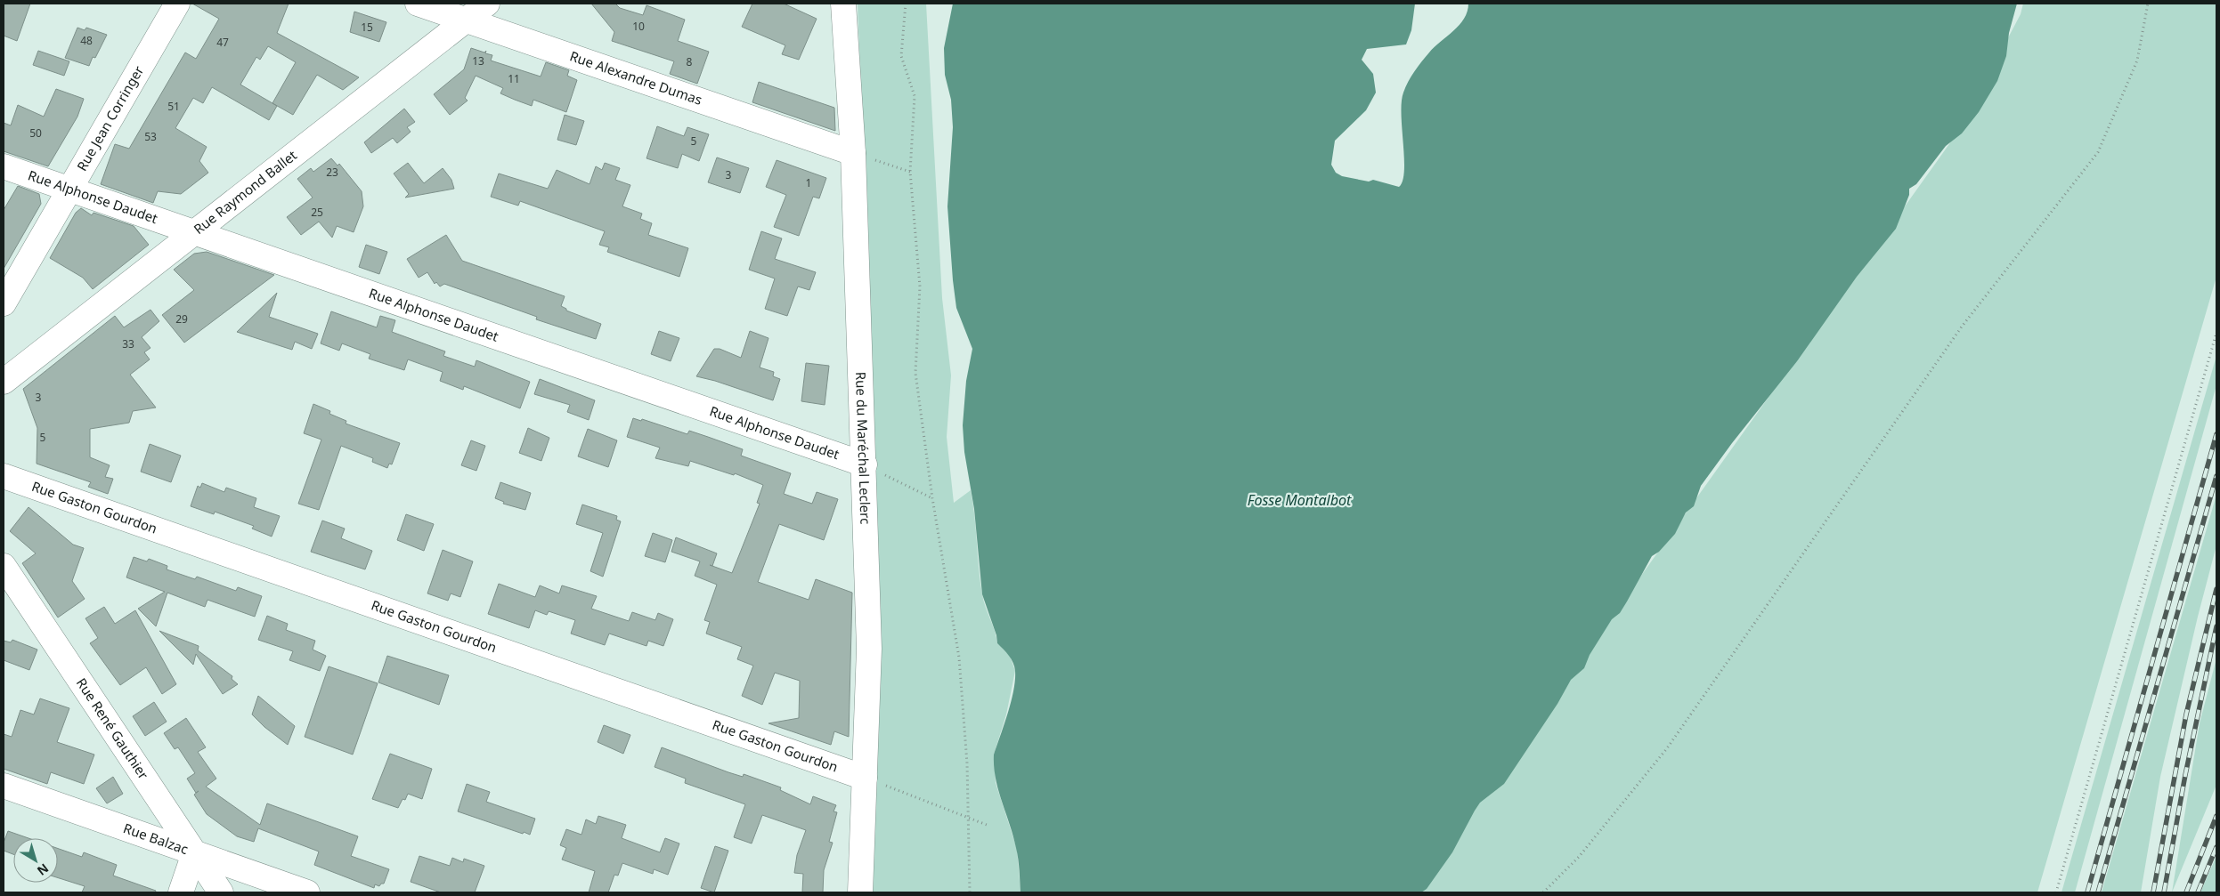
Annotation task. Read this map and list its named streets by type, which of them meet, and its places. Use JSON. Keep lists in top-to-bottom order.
{
  "streets": {
    "street": [
      "Rue Alexandre Dumas",
      "Rue Jean Corringer",
      "Rue Raymond Ballet",
      "Rue Alphonse Daudet",
      "Rue du Maréchal Leclerc",
      "Rue Gaston Gourdon",
      "Rue René Gauthier",
      "Rue Balzac"
    ]
  },
  "crossings": [
    ["Rue Alexandre Dumas", "Rue Raymond Ballet"],
    ["Rue Alexandre Dumas", "Rue du Maréchal Leclerc"],
    ["Rue Jean Corringer", "Rue Alphonse Daudet"],
    ["Rue Raymond Ballet", "Rue Alphonse Daudet"],
    ["Rue Alphonse Daudet", "Rue du Maréchal Leclerc"],
    ["Rue du Maréchal Leclerc", "Rue Gaston Gourdon"],
    ["Rue René Gauthier", "Rue Balzac"]
  ],
  "water": ["Fosse Montalbot"],
  "house_numbers": [
    "10",
    "15",
    "48",
    "47",
    "13",
    "8",
    "11",
    "51",
    "50",
    "53",
    "5",
    "23",
    "3",
    "1",
    "25",
    "29",
    "33",
    "3",
    "5"
  ],
  "north": "bottom right"
}
